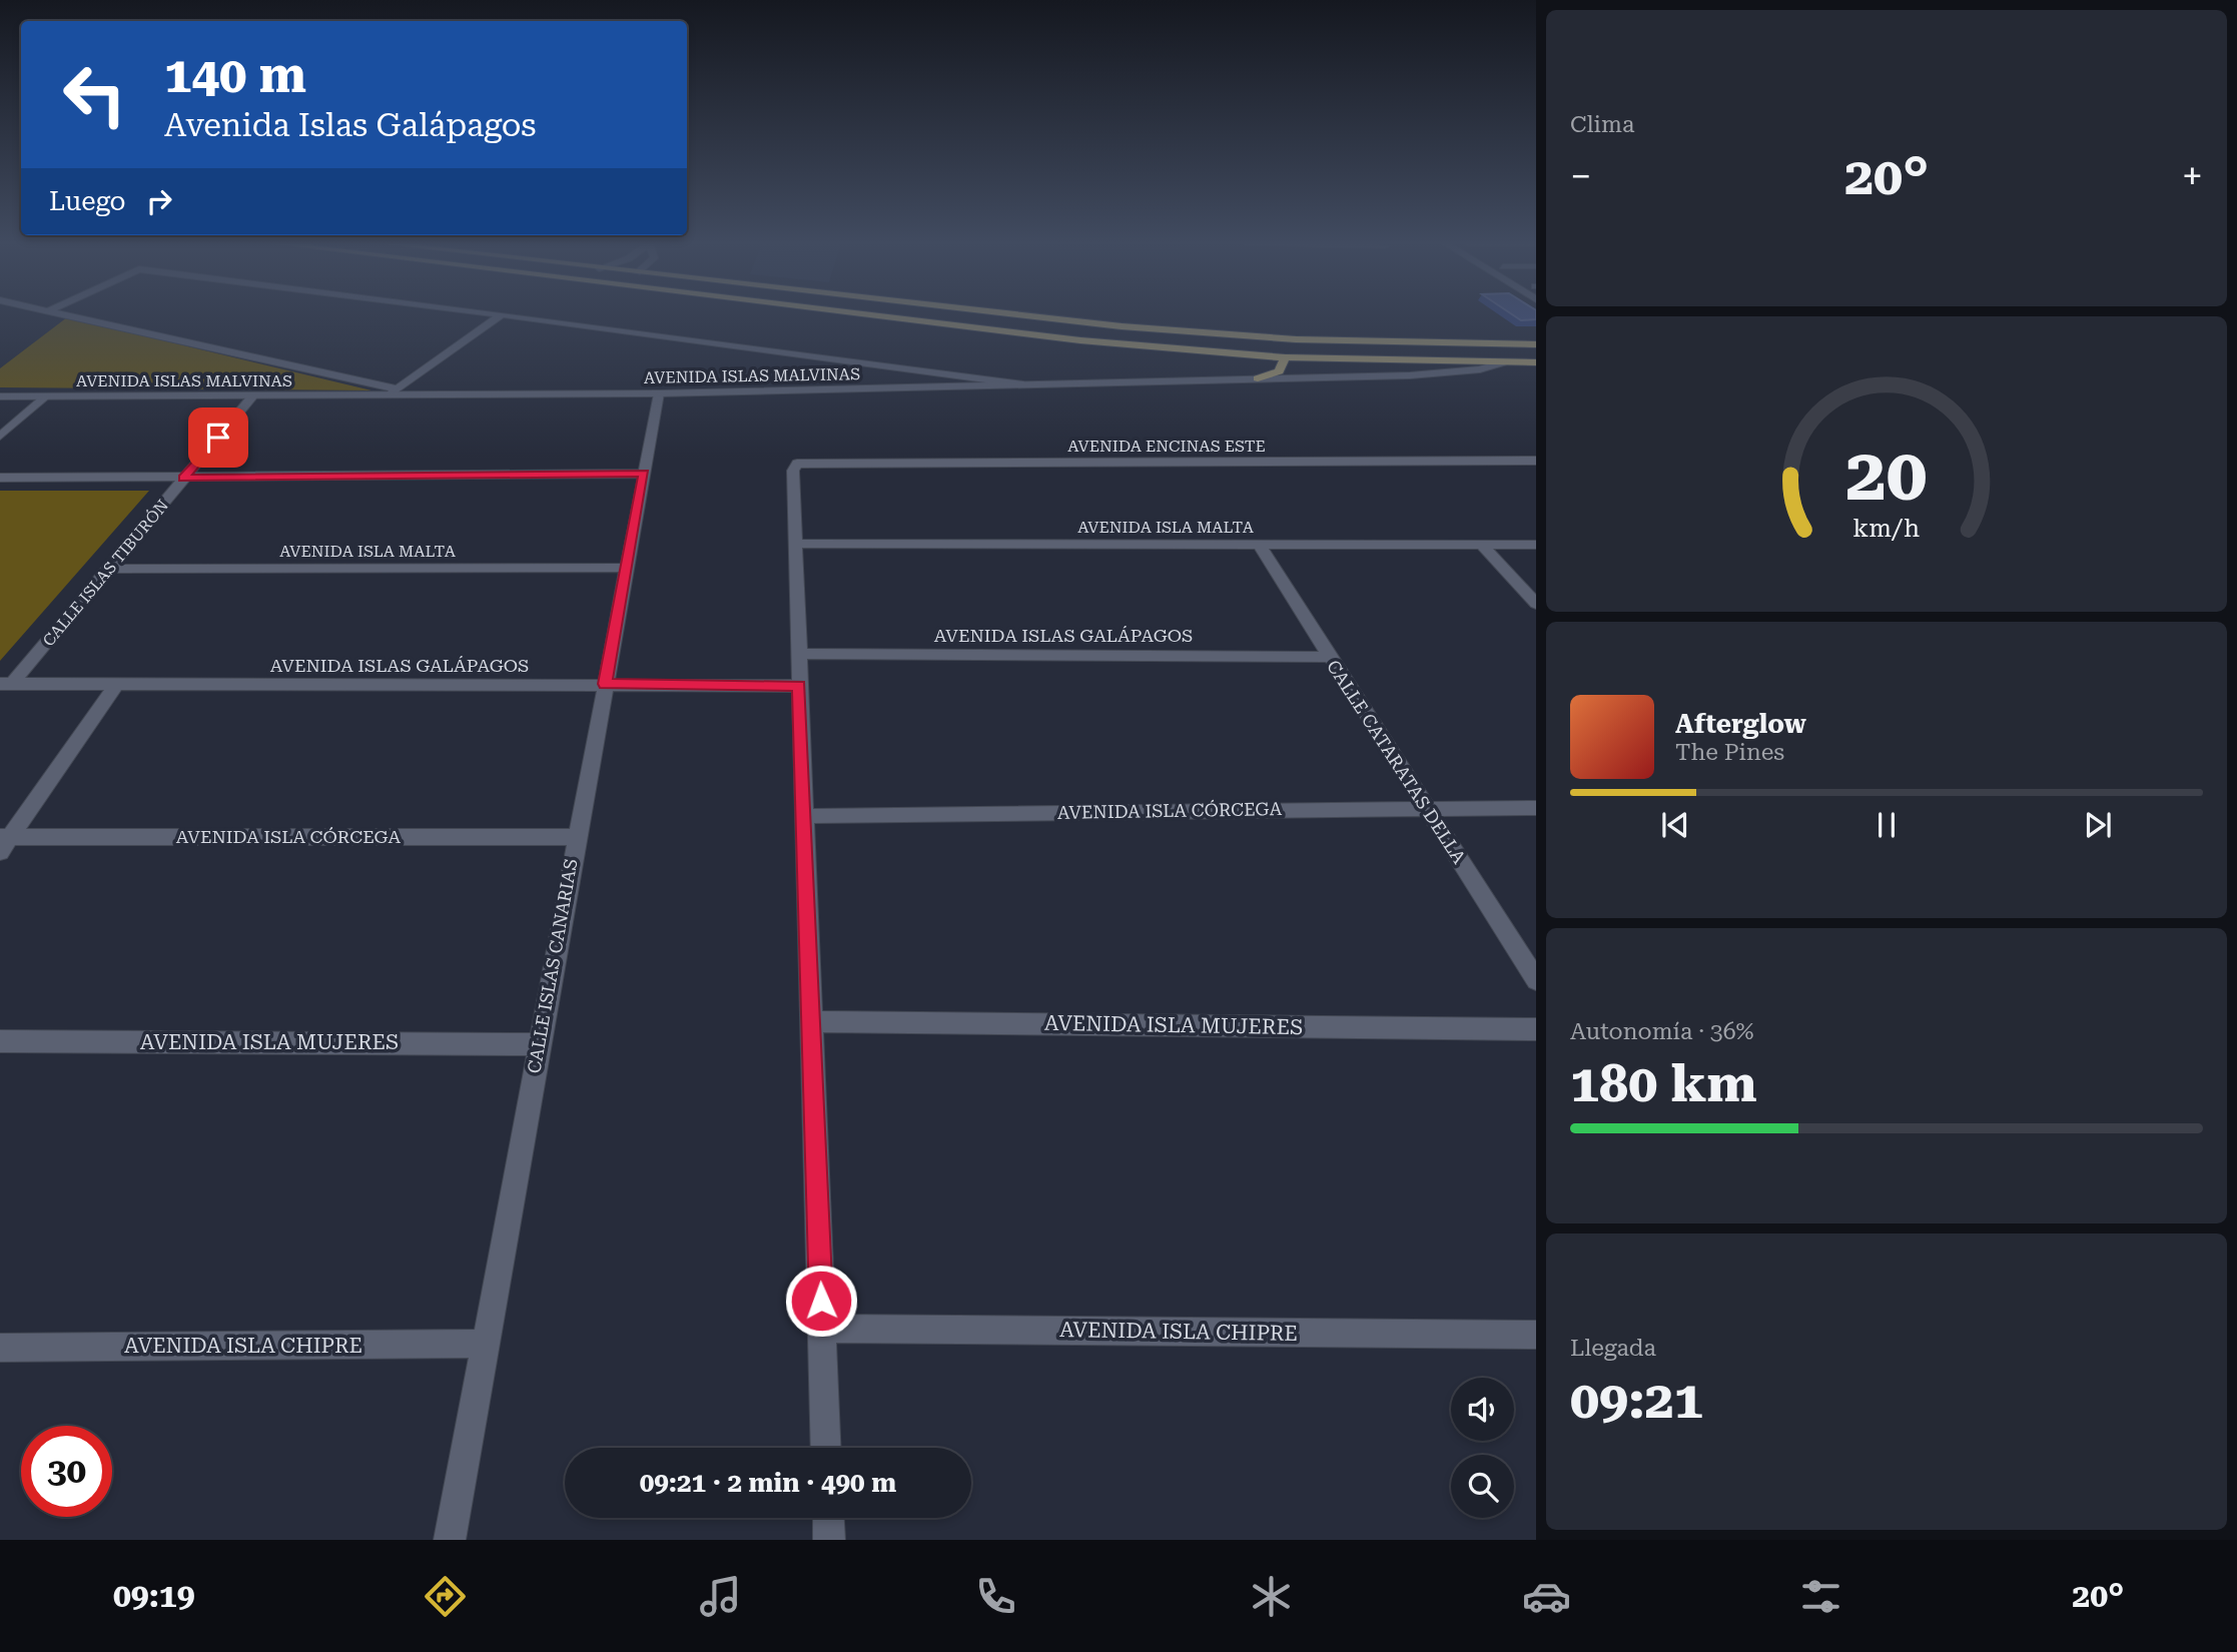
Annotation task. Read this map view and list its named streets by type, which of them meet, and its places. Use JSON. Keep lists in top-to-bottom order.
{
  "streets": {
    "street": [
      "AVENIDA ISLAS MALVINAS",
      "AVENIDA ENCINAS ESTE",
      "AVENIDA ISLA MALTA",
      "CALLE ISLAS TIBURÓN",
      "AVENIDA ISLAS GALÁPAGOS",
      "CALLE CATARATAS DELLA",
      "AVENIDA ISLA CÓRCEGA",
      "CALLE ISLAS CANARIAS",
      "AVENIDA ISLA MUJERES",
      "AVENIDA ISLA CHIPRE"
    ]
  },
  "crossings": [
    ["AVENIDA ISLAS MALVINAS", "CALLE ISLAS TIBURÓN"],
    ["AVENIDA ISLAS MALVINAS", "CALLE ISLAS CANARIAS"],
    ["AVENIDA ENCINAS ESTE", "AVENIDA ISLA MALTA"],
    ["AVENIDA ISLA MALTA", "CALLE ISLAS TIBURÓN"],
    ["AVENIDA ISLA MALTA", "CALLE CATARATAS DELLA"],
    ["AVENIDA ISLA MALTA", "CALLE ISLAS CANARIAS"],
    ["CALLE ISLAS TIBURÓN", "AVENIDA ISLAS GALÁPAGOS"],
    ["AVENIDA ISLAS GALÁPAGOS", "CALLE CATARATAS DELLA"],
    ["AVENIDA ISLAS GALÁPAGOS", "CALLE ISLAS CANARIAS"],
    ["CALLE CATARATAS DELLA", "AVENIDA ISLA CÓRCEGA"],
    ["AVENIDA ISLA CÓRCEGA", "CALLE ISLAS CANARIAS"],
    ["CALLE ISLAS CANARIAS", "AVENIDA ISLA MUJERES"],
    ["CALLE ISLAS CANARIAS", "AVENIDA ISLA CHIPRE"]
  ],
  "page": {
    "tile": [
      "Clima",
      ["Autonomía · 36%", "180 km"],
      ["Llegada", "09:21"]
    ],
    "turn": ["140 m", "Avenida Islas Galápagos"],
    "heat": ["−", "20°", "+"],
    "then": "Luego",
    "song": ["Afterglow", "The Pines"],
    "limit": "30",
    "trip": "09:21 · 2 min · 490 m",
    "tabs": ["09:19", "20°"],
    "gauge": ["20", "km/h"]
  }
}
